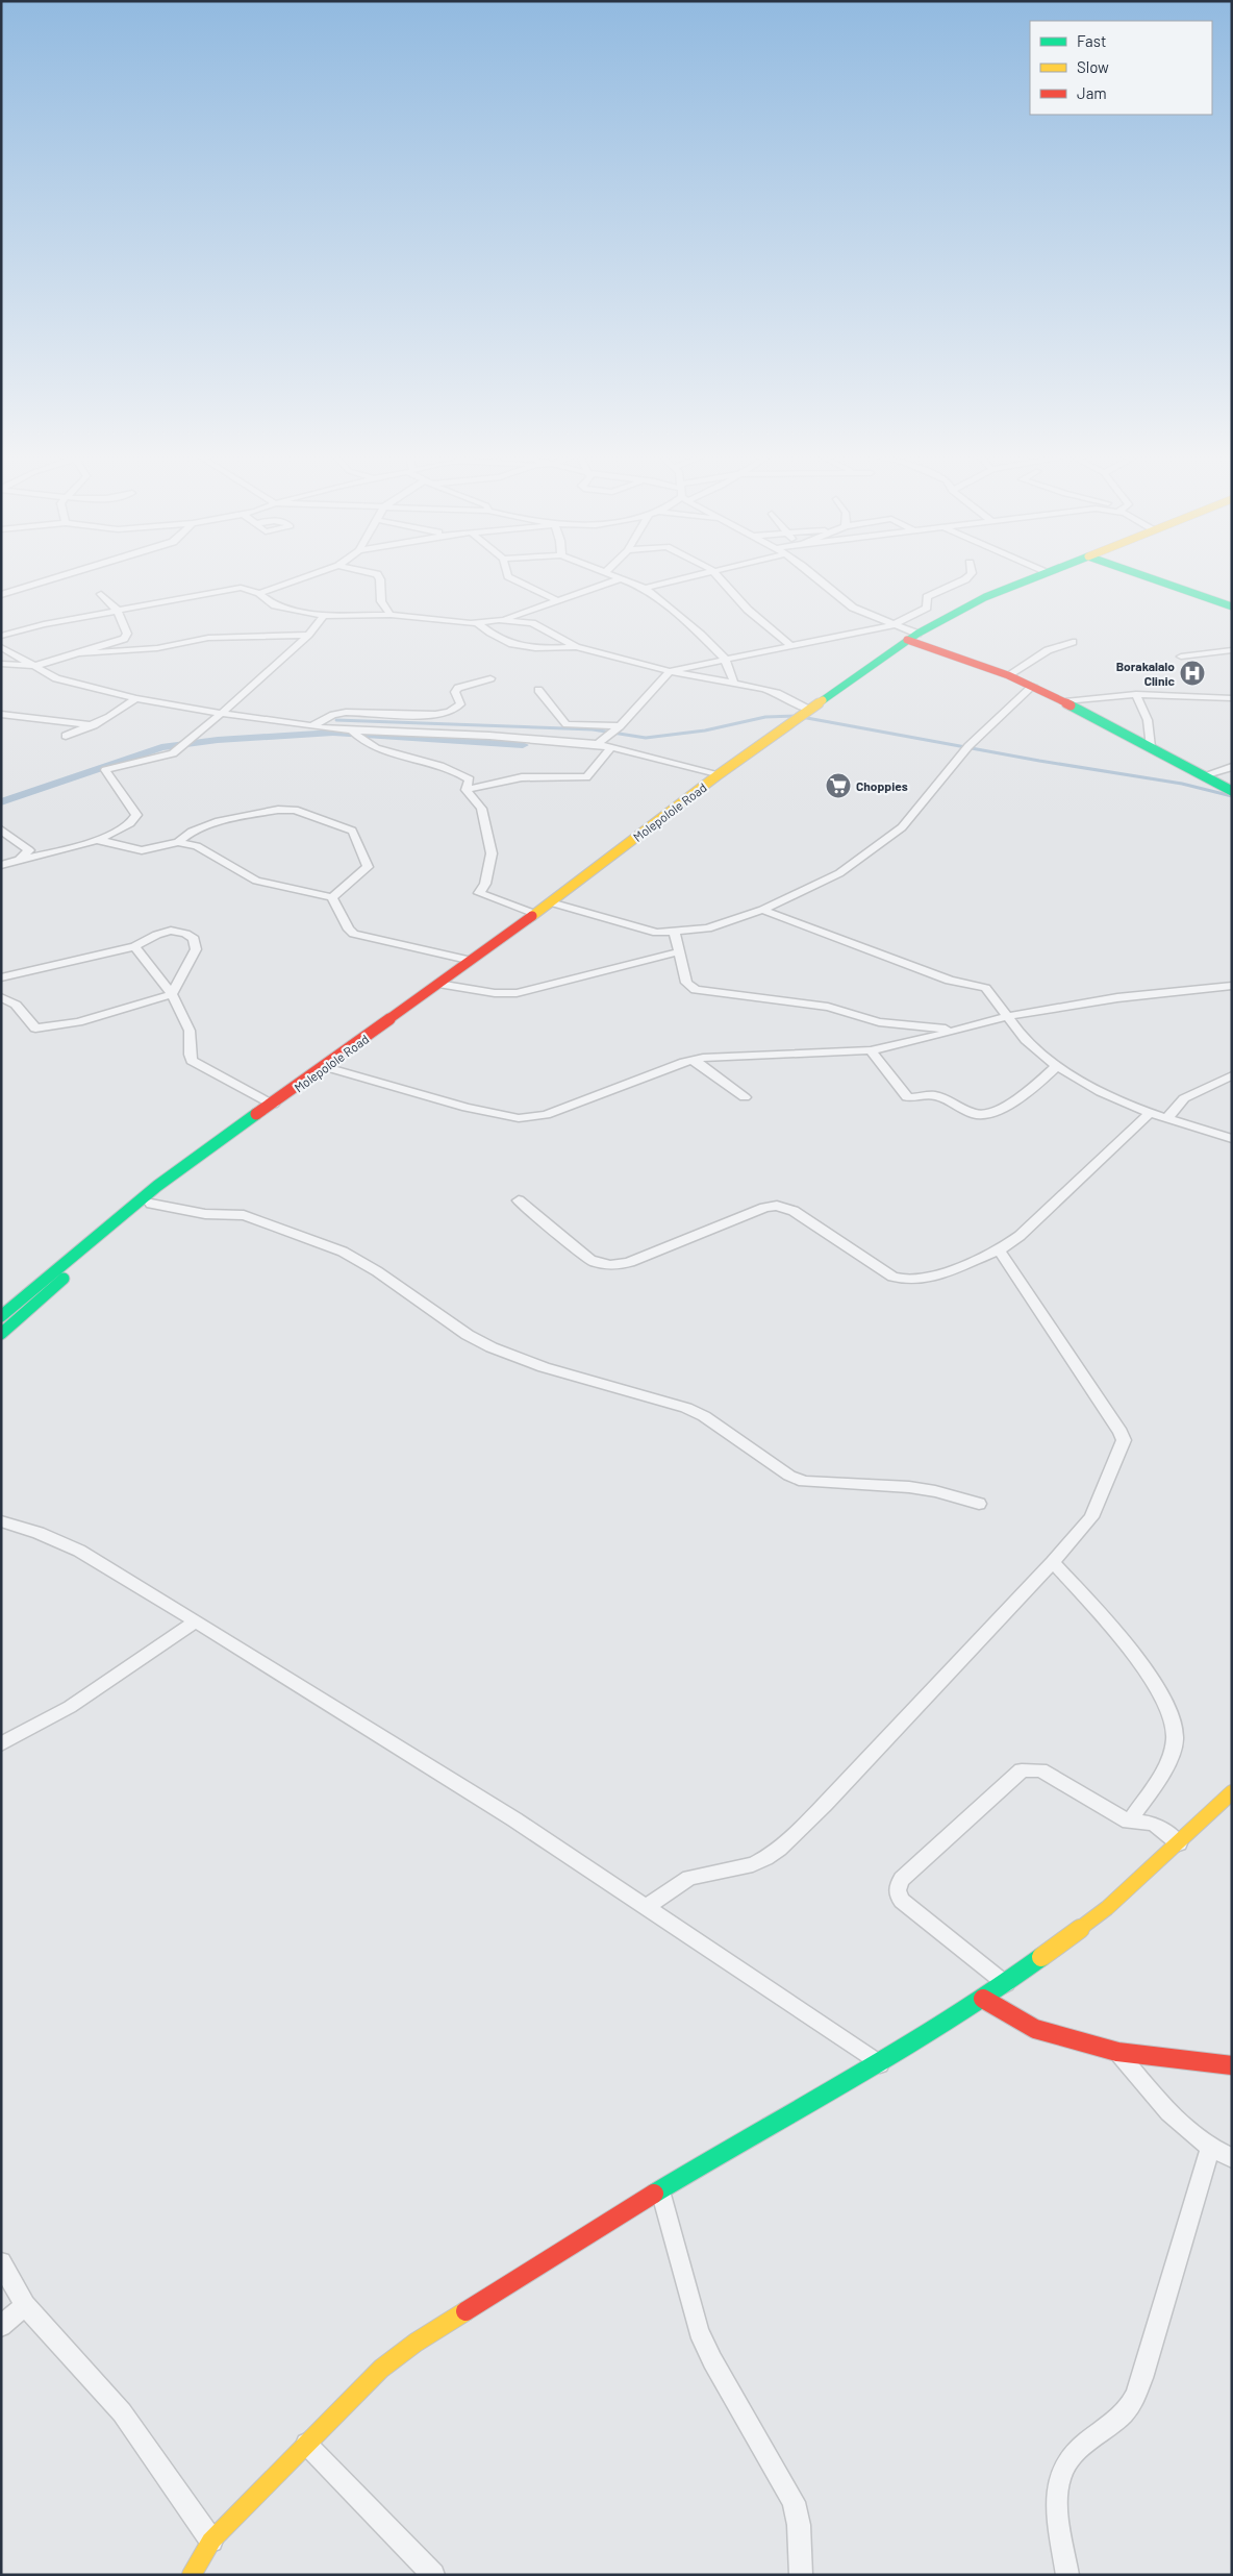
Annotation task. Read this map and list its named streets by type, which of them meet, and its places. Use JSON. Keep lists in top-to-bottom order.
{
  "streets": {
    "main road": ["Molepolole Road"]
  },
  "places": {
    "hospital": ["Borakalalo Clinic"],
    "supermarket": ["Choppies"]
  },
  "legend": ["Fast", "Slow", "Jam"]
}
